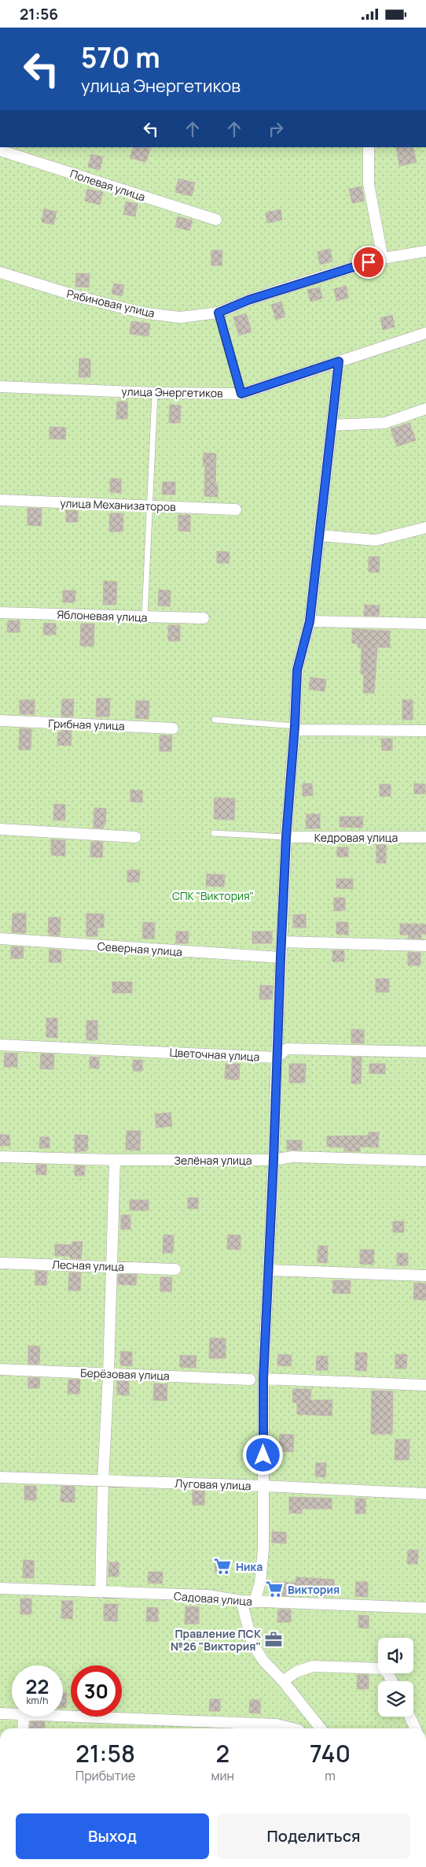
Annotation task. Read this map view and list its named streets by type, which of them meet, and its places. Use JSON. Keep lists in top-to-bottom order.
{
  "streets": {
    "street": [
      "Полевая улица",
      "Рябиновая улица",
      "улица Энергетиков",
      "улица Механизаторов",
      "Яблоневая улица",
      "Грибная улица",
      "Кедровая улица",
      "Северная улица",
      "Цветочная улица",
      "Зелёная улица",
      "Лесная улица",
      "Берёзовая улица",
      "Луговая улица",
      "Садовая улица"
    ]
  },
  "parks": ["СПК \"Виктория\""],
  "places": {
    "supermarket": ["Ника", "Виктория"],
    "office": ["Правление ПСК №26 \"Виктория\""]
  },
  "page": {
    "status": "21:56",
    "turn": ["570 m", "улица Энергетиков"],
    "speed": "22 km/h",
    "limit": "30",
    "eta": [
      "21:58",
      "Прибытие",
      "2",
      "мин",
      "740",
      "m"
    ],
    "buttons": ["Выход", "Поделиться"]
  }
}
